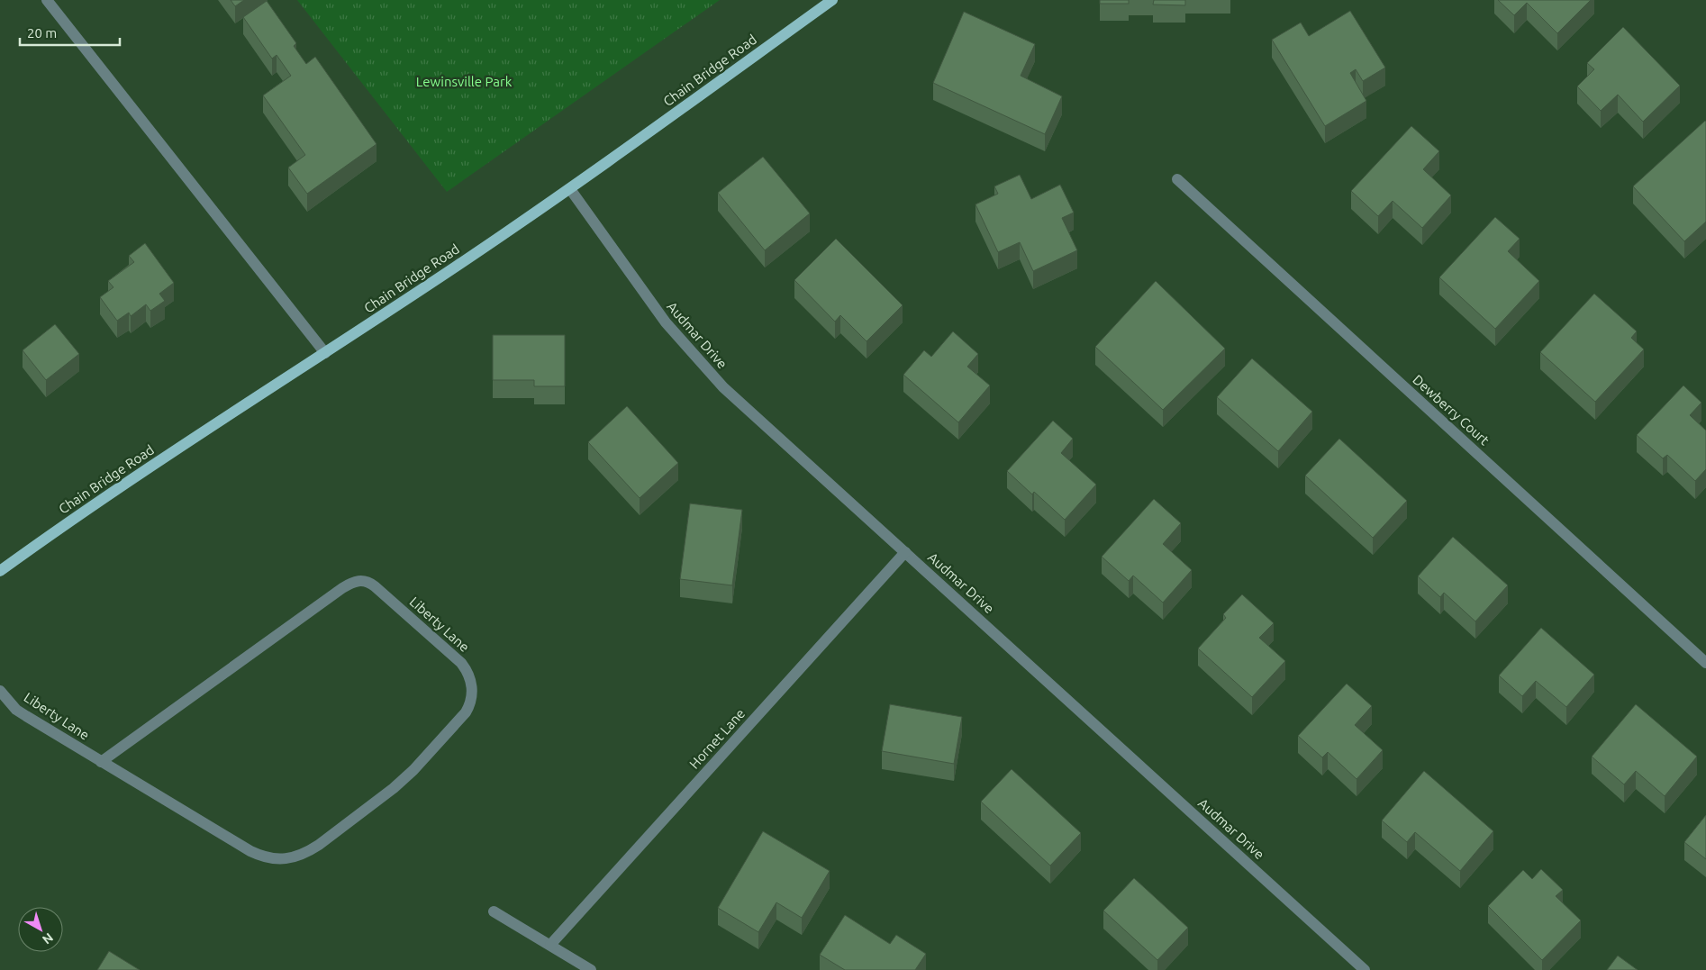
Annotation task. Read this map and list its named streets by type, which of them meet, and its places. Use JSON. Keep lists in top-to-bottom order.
{
  "streets": {
    "main road": ["Chain Bridge Road"],
    "street": [
      "Audmar Drive",
      "Dewberry Court",
      "Liberty Lane",
      "Hornet Lane"
    ]
  },
  "crossings": [
    ["Chain Bridge Road", "Audmar Drive"],
    ["Audmar Drive", "Hornet Lane"]
  ],
  "parks": ["Lewinsville Park"],
  "scale_bar": "20 m",
  "north": "bottom right"
}
